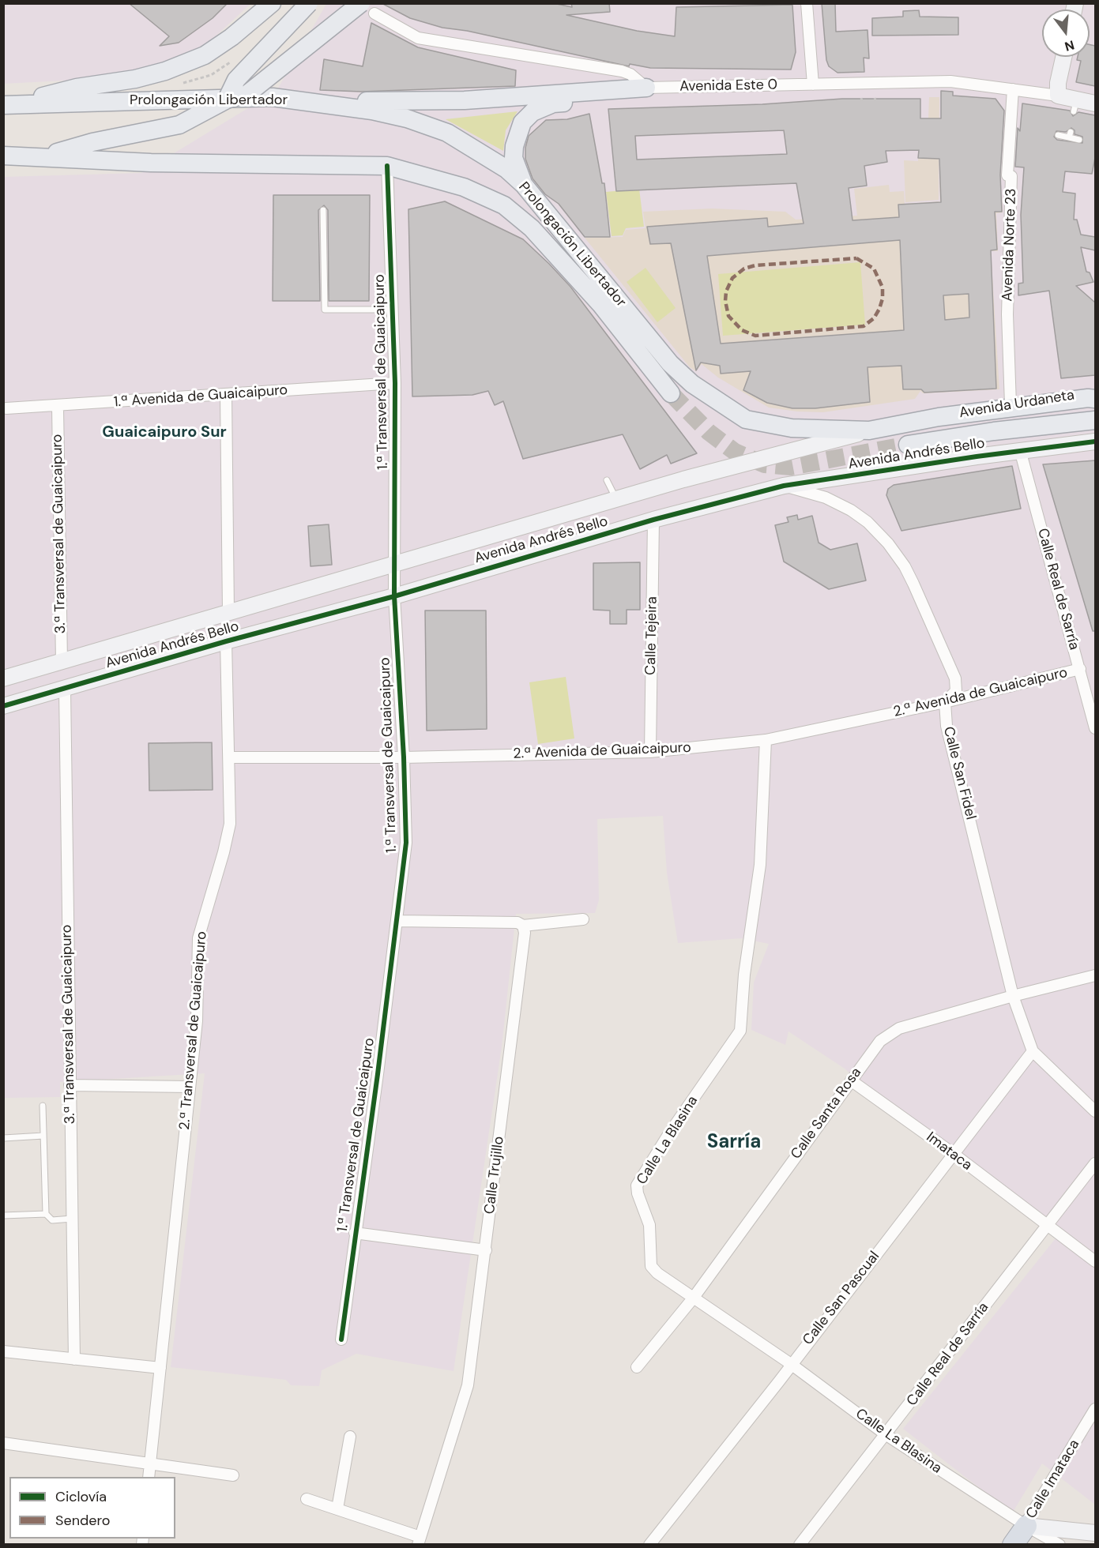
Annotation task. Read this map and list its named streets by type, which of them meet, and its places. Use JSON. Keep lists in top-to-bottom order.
{
  "streets": {
    "main road": ["Prolongación Libertador", "Avenida Andrés Bello"],
    "street": [
      "Avenida Este 0",
      "Avenida Norte 23",
      "1.ª Transversal de Guaicaipuro",
      "1.ª Avenida de Guaicaipuro",
      "Avenida Urdaneta",
      "3.ª Transversal de Guaicaipuro",
      "Calle Real de Sarría",
      "Calle Tejeira",
      "2.ª Avenida de Guaicaipuro",
      "Calle San Fidel",
      "2.ª Transversal de Guaicaipuro",
      "Calle Santa Rosa",
      "Calle La Blasina",
      "Imataca",
      "Calle Trujillo",
      "Calle San Pascual",
      "Calle Imataca"
    ]
  },
  "crossings": [
    ["Avenida Este 0", "Avenida Norte 23"],
    ["Prolongación Libertador", "1.ª Transversal de Guaicaipuro"],
    ["Prolongación Libertador", "Avenida Andrés Bello"],
    ["Avenida Norte 23", "Avenida Urdaneta"],
    ["1.ª Transversal de Guaicaipuro", "1.ª Avenida de Guaicaipuro"],
    ["1.ª Transversal de Guaicaipuro", "Avenida Andrés Bello"],
    ["1.ª Transversal de Guaicaipuro", "2.ª Avenida de Guaicaipuro"],
    ["1.ª Avenida de Guaicaipuro", "3.ª Transversal de Guaicaipuro"],
    ["Avenida Urdaneta", "Avenida Andrés Bello"],
    ["Avenida Andrés Bello", "3.ª Transversal de Guaicaipuro"],
    ["Avenida Andrés Bello", "Calle Real de Sarría"],
    ["Avenida Andrés Bello", "Calle Tejeira"],
    ["Avenida Andrés Bello", "2.ª Transversal de Guaicaipuro"],
    ["Calle Real de Sarría", "2.ª Avenida de Guaicaipuro"],
    ["Calle Real de Sarría", "Calle La Blasina"],
    ["Calle Real de Sarría", "Imataca"],
    ["Calle Tejeira", "2.ª Avenida de Guaicaipuro"],
    ["2.ª Avenida de Guaicaipuro", "Calle San Fidel"],
    ["2.ª Avenida de Guaicaipuro", "2.ª Transversal de Guaicaipuro"],
    ["2.ª Avenida de Guaicaipuro", "Calle La Blasina"],
    ["Calle San Fidel", "Calle Santa Rosa"],
    ["Calle San Fidel", "Calle San Pascual"],
    ["Calle Santa Rosa", "Calle La Blasina"],
    ["Calle Santa Rosa", "Imataca"],
    ["Calle La Blasina", "Calle San Pascual"],
    ["Calle La Blasina", "Calle Imataca"],
    ["Imataca", "Calle San Pascual"]
  ],
  "districts": ["Guaicaipuro Sur", "Sarría"],
  "legend": ["Ciclovía", "Sendero"],
  "north": "bottom"
}
